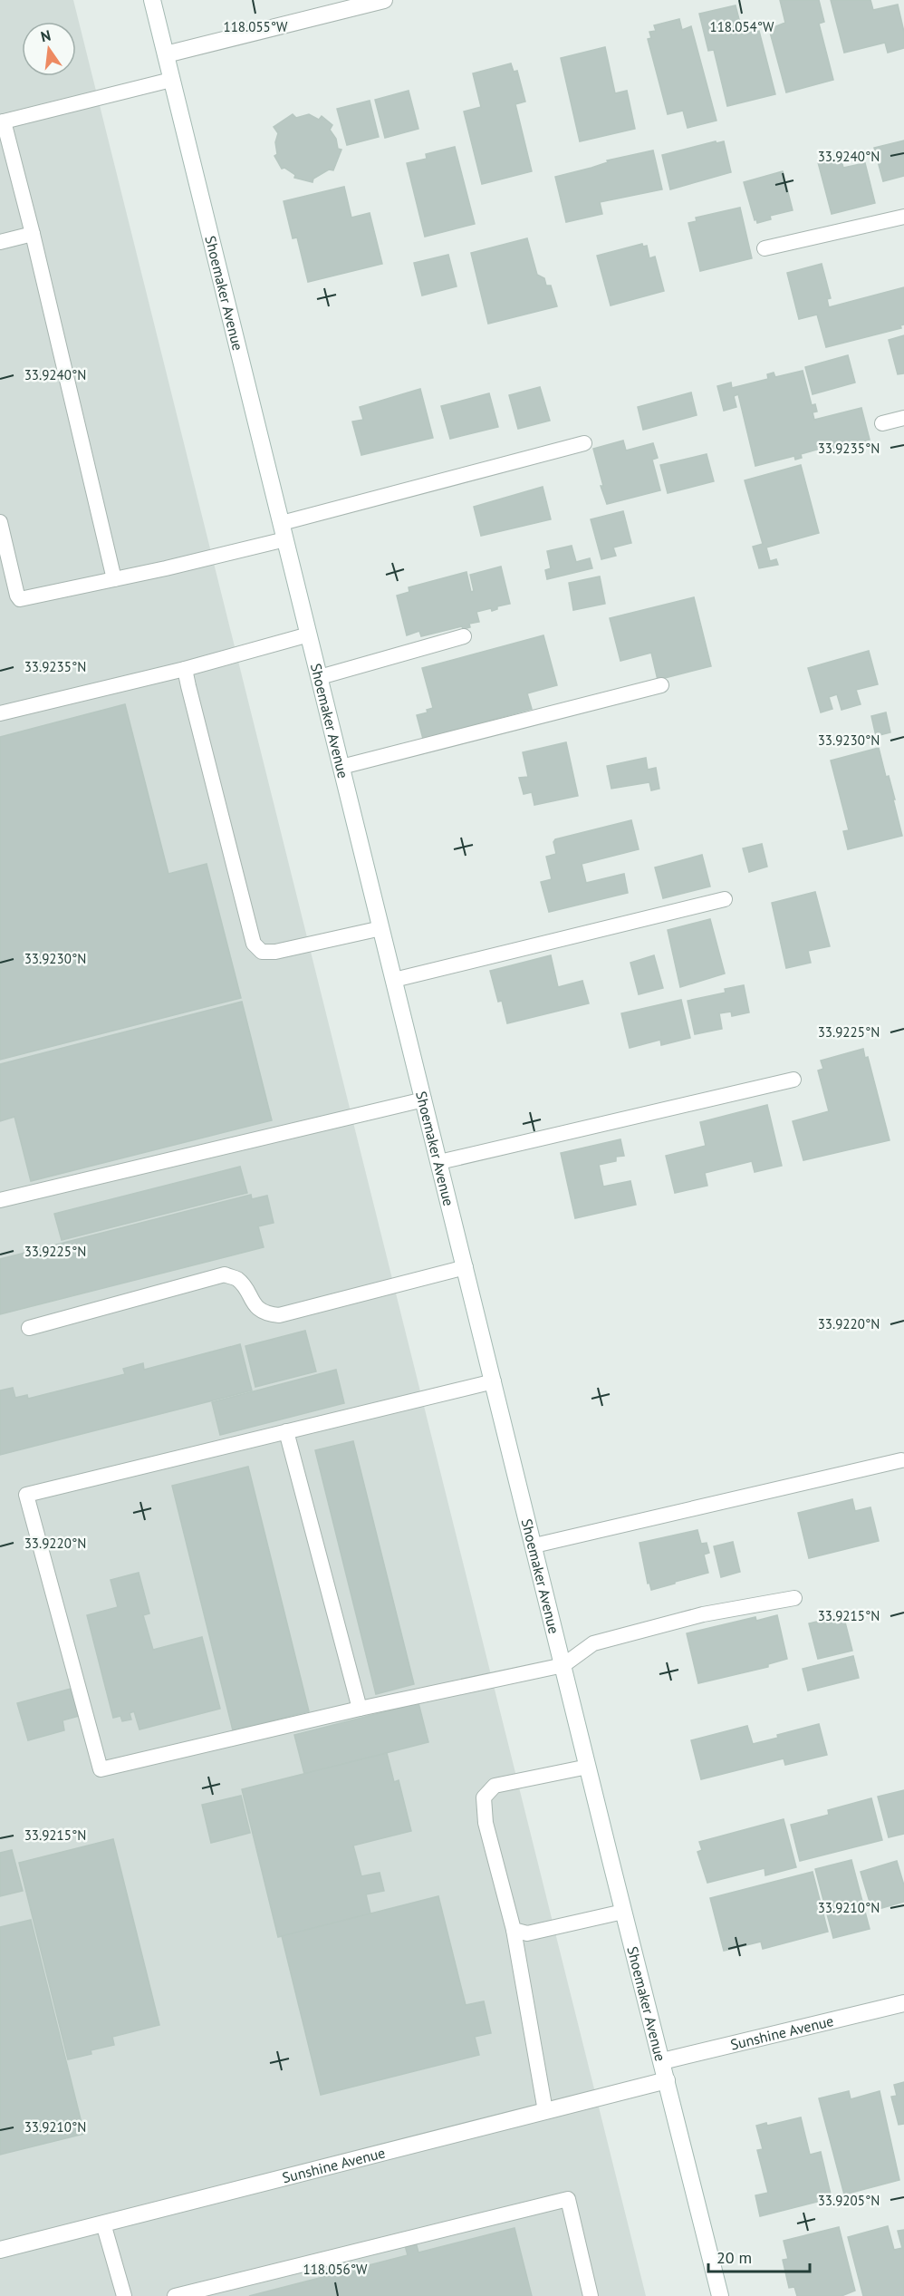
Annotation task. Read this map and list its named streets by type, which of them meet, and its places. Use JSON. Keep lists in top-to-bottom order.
{
  "streets": {
    "main road": ["Shoemaker Avenue", "Sunshine Avenue"]
  },
  "crossings": [
    ["Shoemaker Avenue", "Sunshine Avenue"]
  ],
  "scale_bar": "20 m",
  "north": "top",
  "coordinates": [
    "118.055°W",
    "118.054°W",
    "33.9240°N",
    "33.9235°N",
    "33.9230°N",
    "33.9225°N",
    "33.9220°N",
    "33.9215°N",
    "33.9210°N",
    "33.9205°N",
    "118.056°W"
  ]
}
